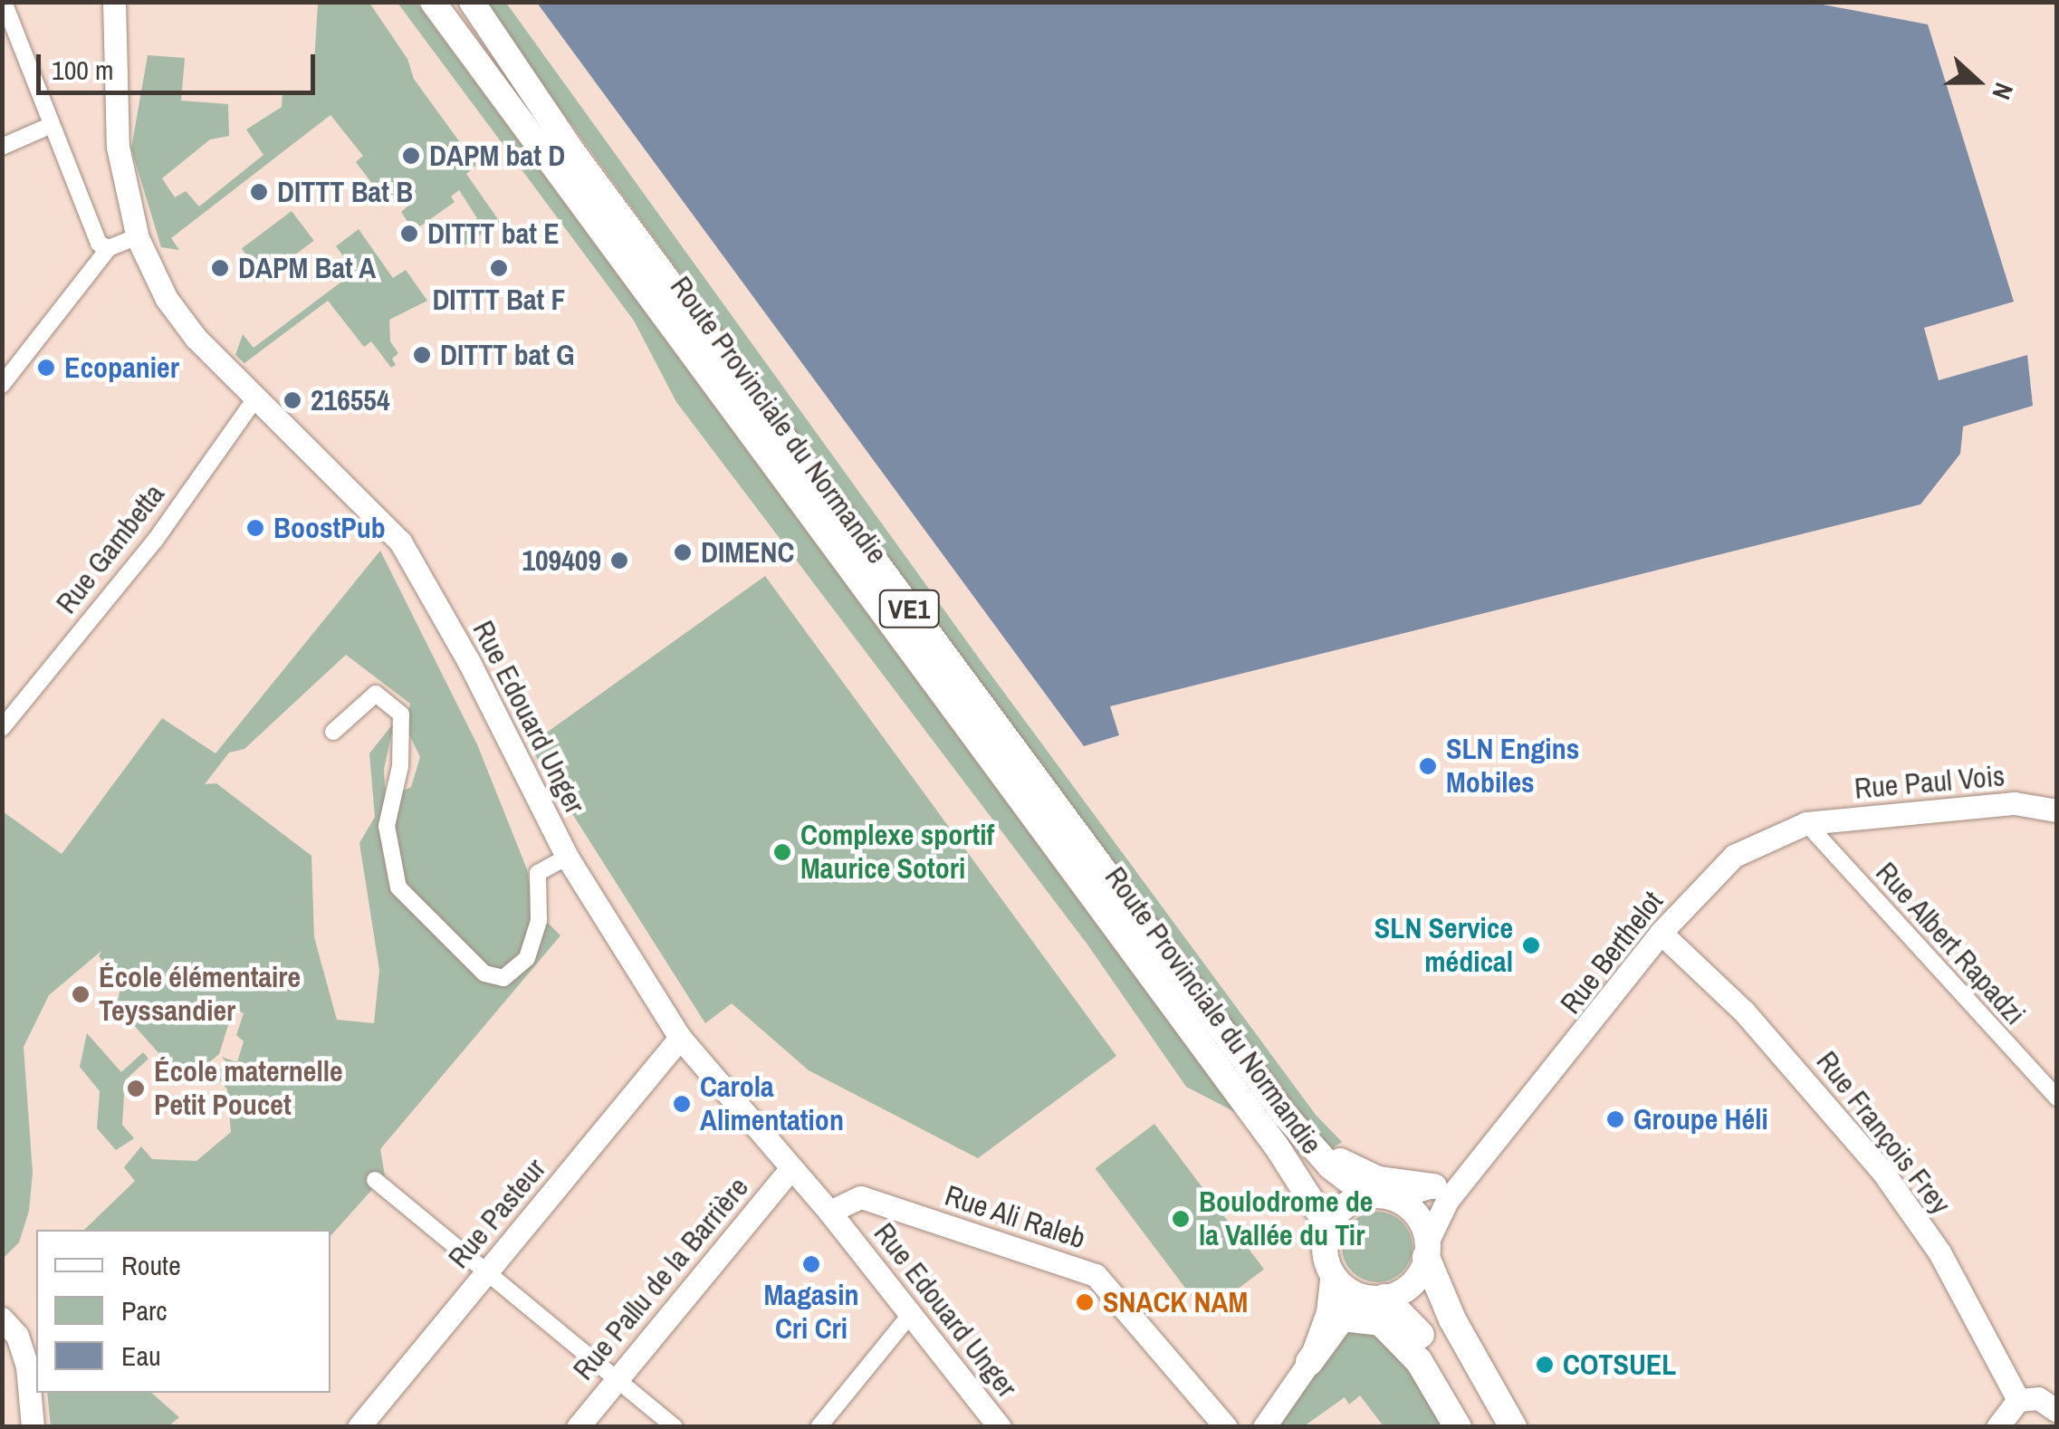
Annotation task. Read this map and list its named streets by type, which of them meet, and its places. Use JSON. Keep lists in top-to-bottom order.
{
  "streets": {
    "main road": ["Route Provinciale du Normandie", "VE1"],
    "street": [
      "Rue Gambetta",
      "Rue Edouard Unger",
      "Rue Paul Vois",
      "Rue Albert Rapadzi",
      "Rue Berthelot",
      "Rue François Frey",
      "Rue Pasteur",
      "Rue Ali Raleb",
      "Rue Pallu de la Barrière"
    ]
  },
  "crossings": [
    ["Route Provinciale du Normandie", "Rue Berthelot"],
    ["Rue Gambetta", "Rue Edouard Unger"],
    ["Rue Edouard Unger", "Rue Pasteur"],
    ["Rue Edouard Unger", "Rue Ali Raleb"],
    ["Rue Edouard Unger", "Rue Pallu de la Barrière"],
    ["Rue Paul Vois", "Rue Albert Rapadzi"],
    ["Rue Paul Vois", "Rue Berthelot"],
    ["Rue Albert Rapadzi", "Rue Berthelot"],
    ["Rue Berthelot", "Rue François Frey"]
  ],
  "places": [
    "DAPM bat D",
    "DITTT Bat B",
    "DITTT bat E",
    "DAPM Bat A",
    "DITTT Bat F",
    "DITTT bat G",
    "Ecopanier",
    "216554",
    "BoostPub",
    "DIMENC",
    "109409",
    "SLN Engins Mobiles",
    "Complexe sportif Maurice Sotori",
    "SLN Service médical",
    "École élémentaire Teyssandier",
    "École maternelle Petit Poucet",
    "Carola Alimentation",
    "Groupe Héli",
    "Boulodrome de la Vallée du Tir",
    "Magasin Cri Cri",
    "SNACK NAM",
    "COTSUEL"
  ],
  "legend": ["Route", "Parc", "Eau"],
  "scale_bar": "100 m",
  "north": "right"
}
